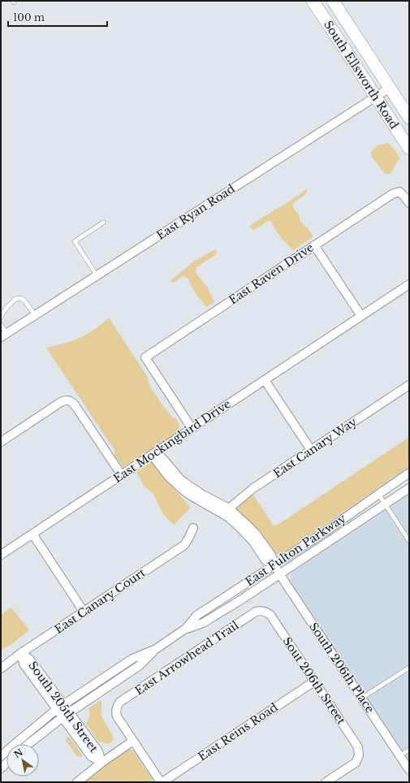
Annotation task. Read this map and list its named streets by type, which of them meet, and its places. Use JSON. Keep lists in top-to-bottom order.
{
  "streets": {
    "main road": ["South Ellsworth Road"],
    "street": [
      "East Ryan Road",
      "East Raven Drive",
      "East Mockingbird Drive",
      "East Canary Way",
      "East Fulton Parkway",
      "East Canary Court",
      "East Arrowhead Trail",
      "South 206th Place",
      "Sout 206th Street",
      "South 205th Street",
      "East Reins Road"
    ]
  },
  "crossings": [
    ["South Ellsworth Road", "East Ryan Road"],
    ["East Raven Drive", "East Mockingbird Drive"],
    ["East Mockingbird Drive", "South 206th Place"],
    ["East Canary Way", "South 206th Place"],
    ["East Fulton Parkway", "South 206th Place"],
    ["East Fulton Parkway", "South 205th Street"],
    ["East Canary Court", "South 205th Street"],
    ["East Arrowhead Trail", "Sout 206th Street"],
    ["Sout 206th Street", "East Reins Road"]
  ],
  "scale_bar": "100 m",
  "north": "top left"
}
